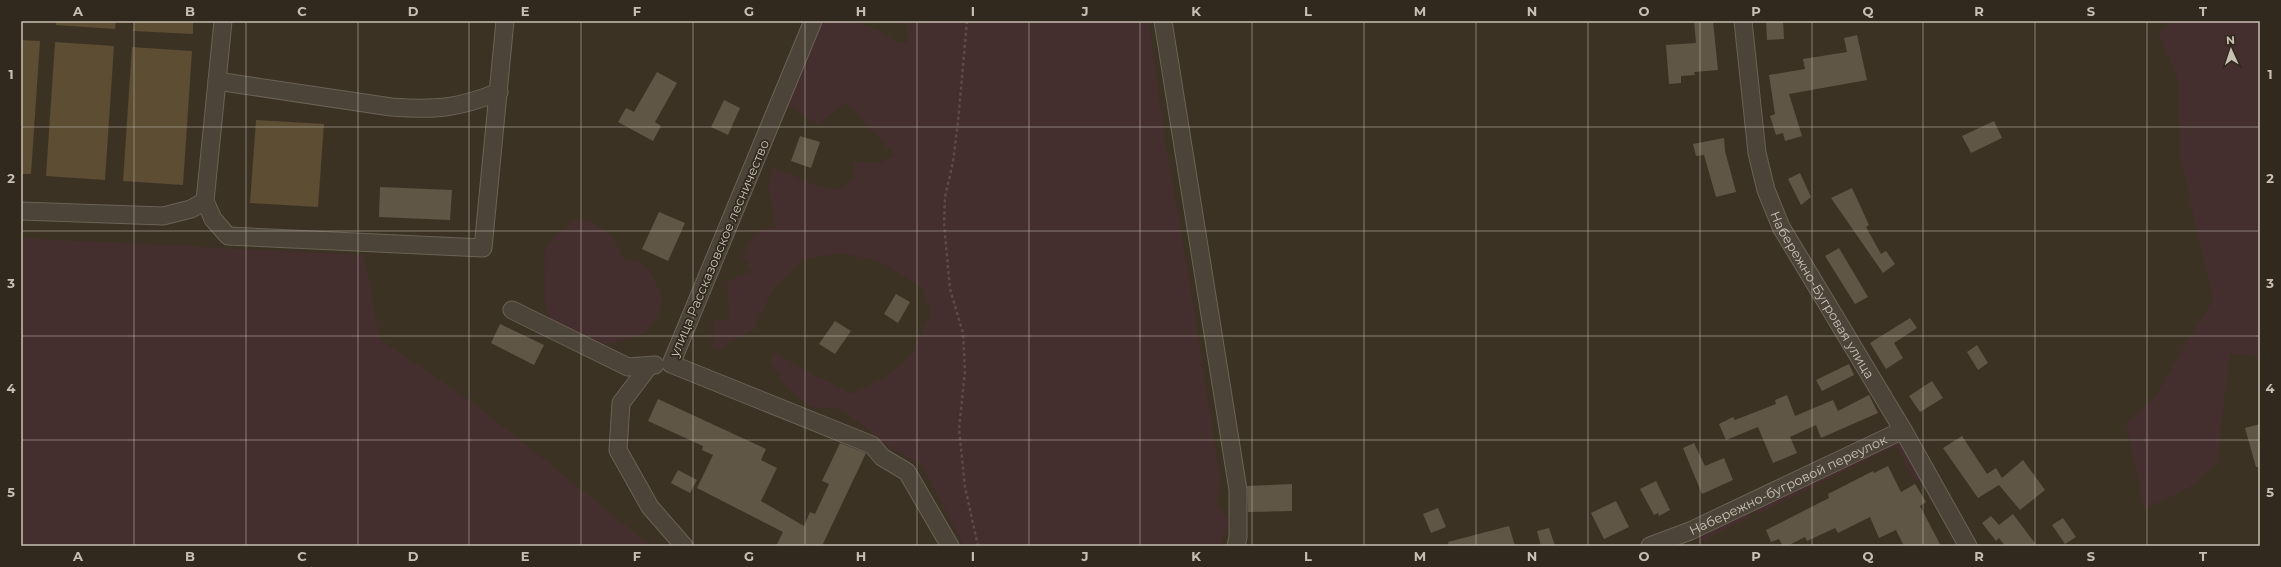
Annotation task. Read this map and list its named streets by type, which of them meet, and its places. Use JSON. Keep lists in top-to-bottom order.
{
  "streets": {
    "street": ["улица Рассказовское лесничество", "Набережно-Бугровая улица", "Набережно-бугровой переулок"]
  },
  "crossings": [
    ["Набережно-Бугровая улица", "Набережно-бугровой переулок"]
  ],
  "north": "top",
  "grid": {
    "columns": [
      "A",
      "B",
      "C",
      "D",
      "E",
      "F",
      "G",
      "H",
      "I",
      "J",
      "K",
      "L",
      "M",
      "N",
      "O",
      "P",
      "Q",
      "R",
      "S",
      "T"
    ],
    "rows": [
      "1",
      "2",
      "3",
      "4",
      "5"
    ]
  }
}
